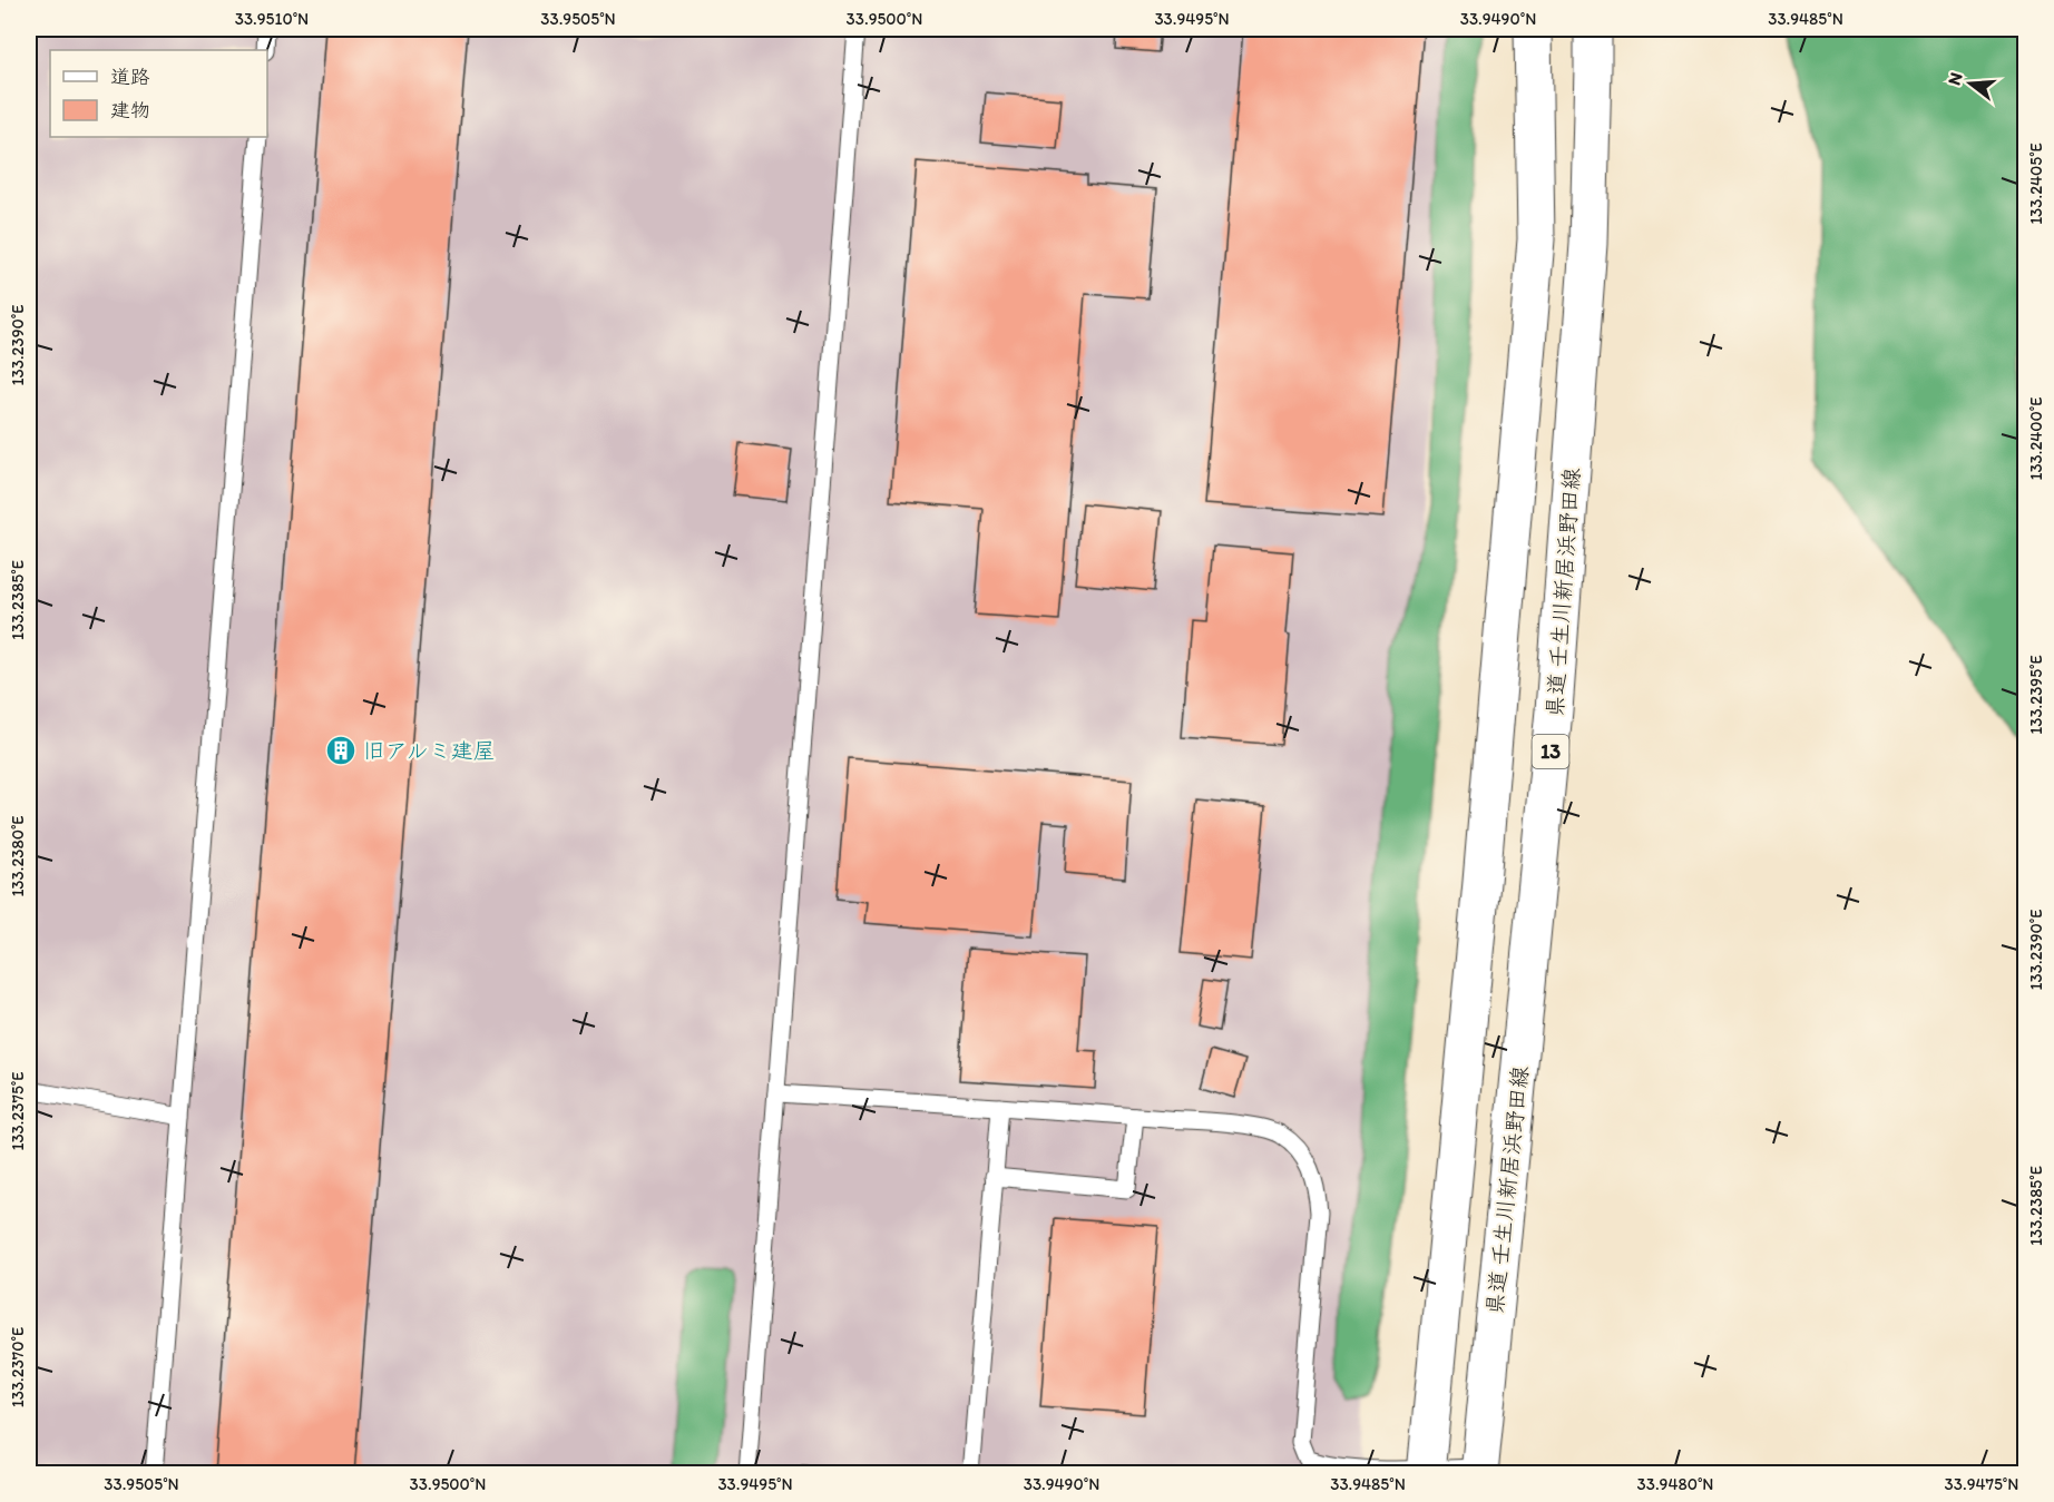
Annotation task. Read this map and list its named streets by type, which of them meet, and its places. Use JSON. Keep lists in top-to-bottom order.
{
  "streets": {
    "main road": ["県道 壬生川新居浜野田線", "13"]
  },
  "places": {
    "building": ["旧アルミ建屋"]
  },
  "legend": ["道路", "建物"],
  "north": "left",
  "coordinates": [
    "33.9510°N",
    "33.9505°N",
    "33.9500°N",
    "33.9495°N",
    "33.9490°N",
    "33.9485°N",
    "133.2405°E",
    "133.2390°E",
    "133.2400°E",
    "133.2385°E",
    "133.2395°E",
    "133.2380°E",
    "133.2375°E",
    "133.2370°E",
    "33.9480°N",
    "33.9475°N"
  ]
}
